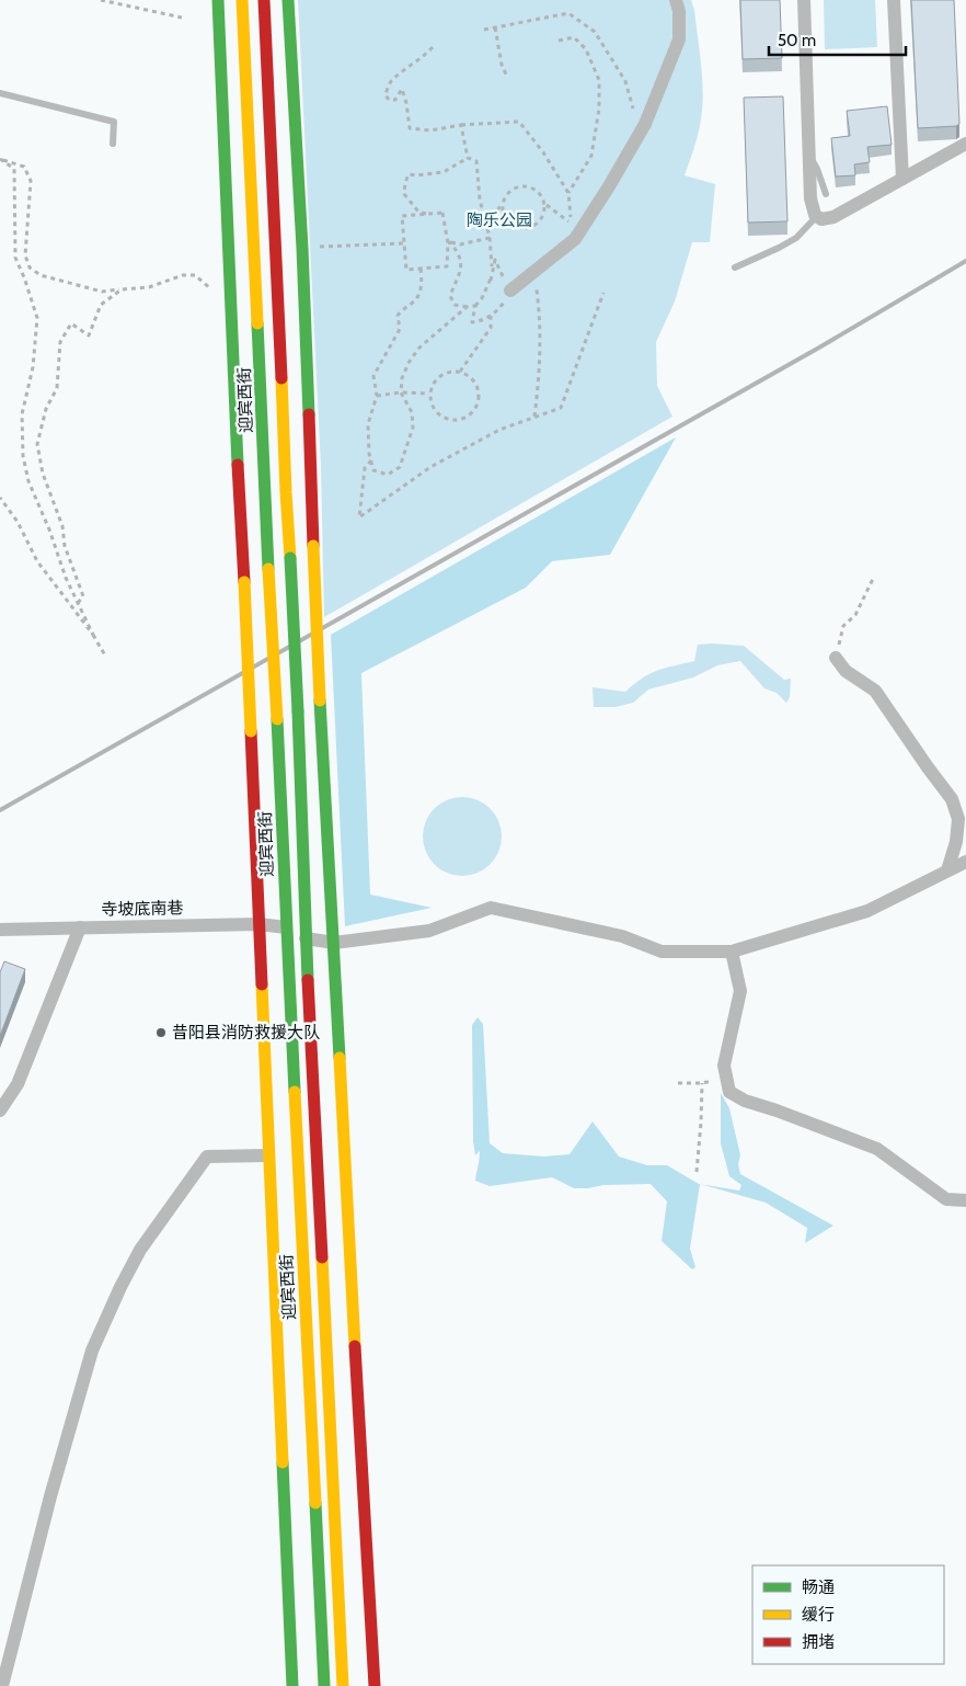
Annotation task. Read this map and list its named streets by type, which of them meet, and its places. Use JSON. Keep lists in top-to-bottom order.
{
  "streets": {
    "main road": ["迎宾西街"],
    "street": ["寺坡底南巷"]
  },
  "crossings": [
    ["迎宾西街", "寺坡底南巷"]
  ],
  "parks": ["陶乐公园"],
  "places": ["昔阳县消防救援大队"],
  "legend": ["畅通", "缓行", "拥堵"],
  "scale_bar": "50 m"
}
